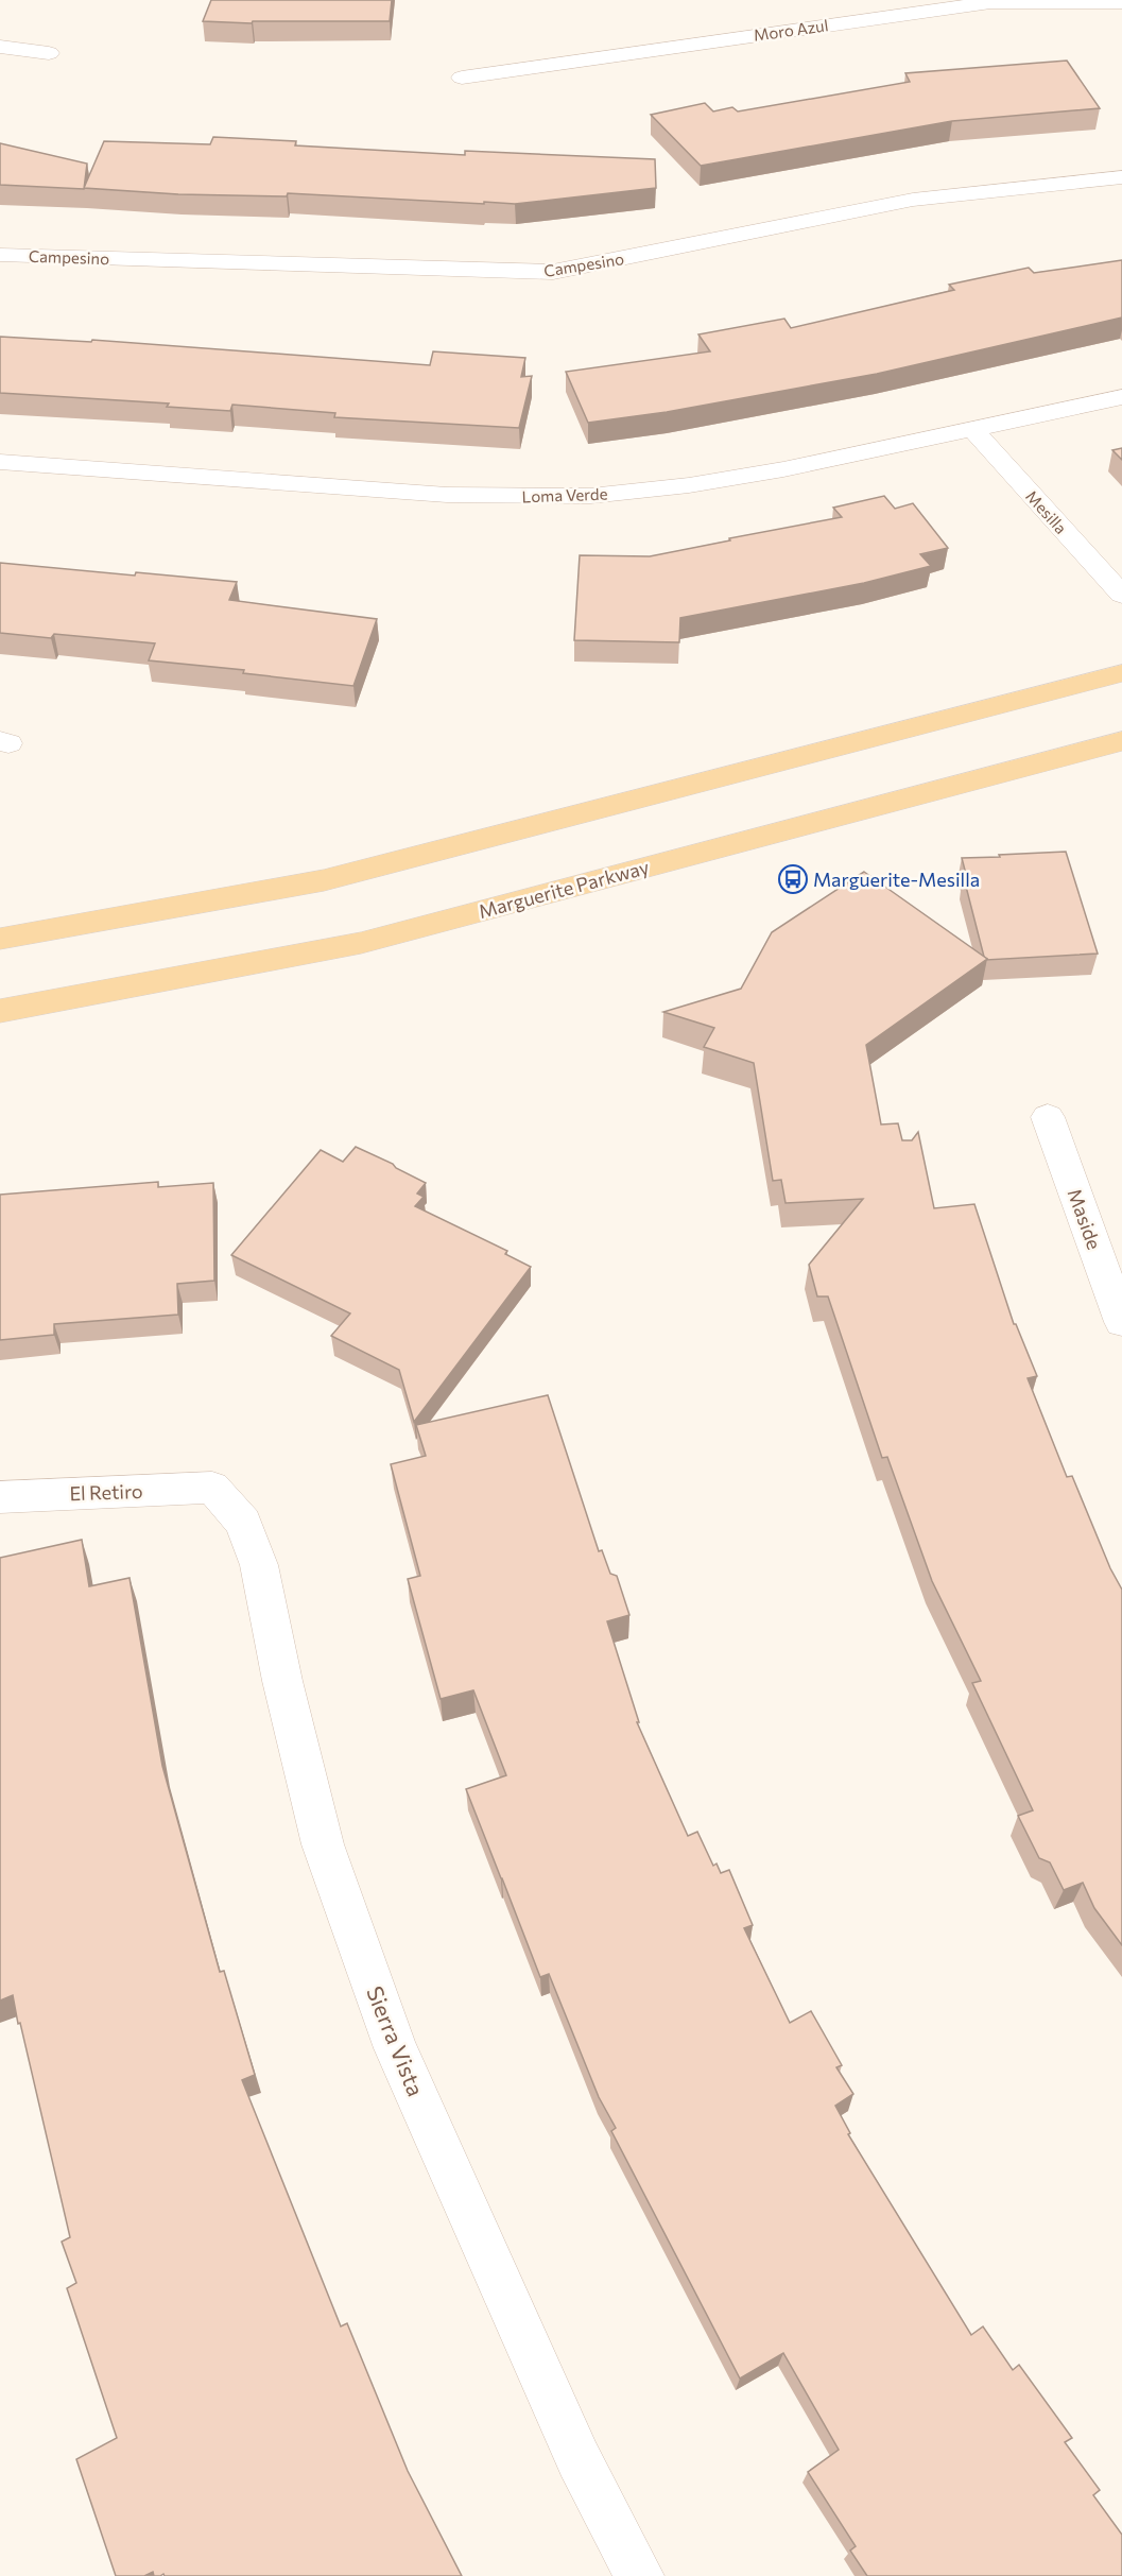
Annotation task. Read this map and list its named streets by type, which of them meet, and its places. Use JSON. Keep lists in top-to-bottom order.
{
  "streets": {
    "main road": ["Marguerite Parkway"],
    "street": [
      "Moro Azul",
      "Campesino",
      "Loma Verde",
      "Mesilla",
      "Maside",
      "El Retiro",
      "Sierra Vista"
    ]
  },
  "crossings": [
    ["Loma Verde", "Mesilla"],
    ["El Retiro", "Sierra Vista"]
  ],
  "places": {
    "bus stop": ["Marguerite-Mesilla"]
  }
}
